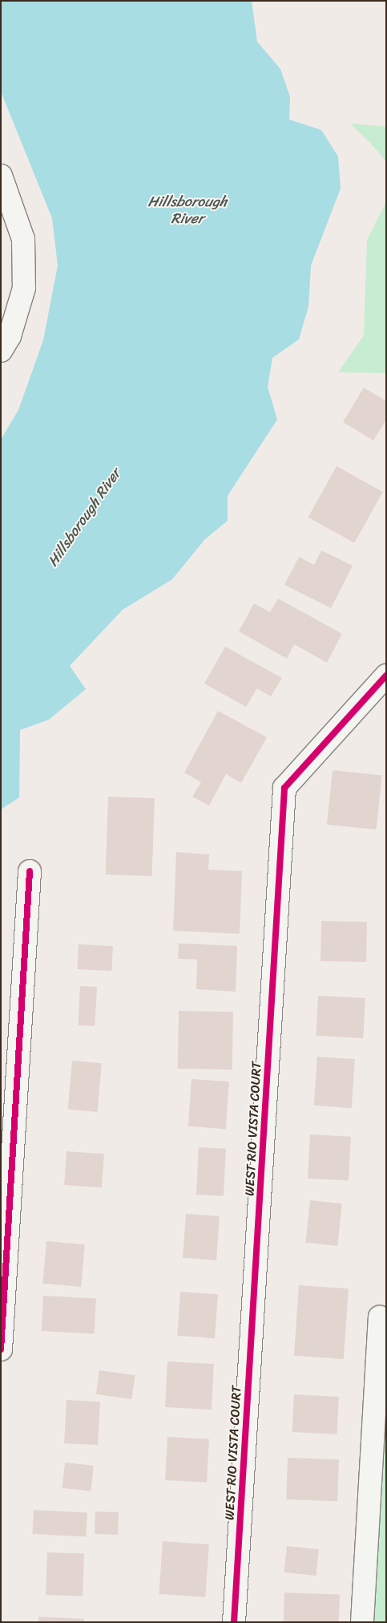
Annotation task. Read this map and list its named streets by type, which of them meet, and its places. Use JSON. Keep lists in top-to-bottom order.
{
  "streets": {
    "street": ["WEST RIO VISTA COURT"]
  },
  "water": ["Hillsborough River"]
}
